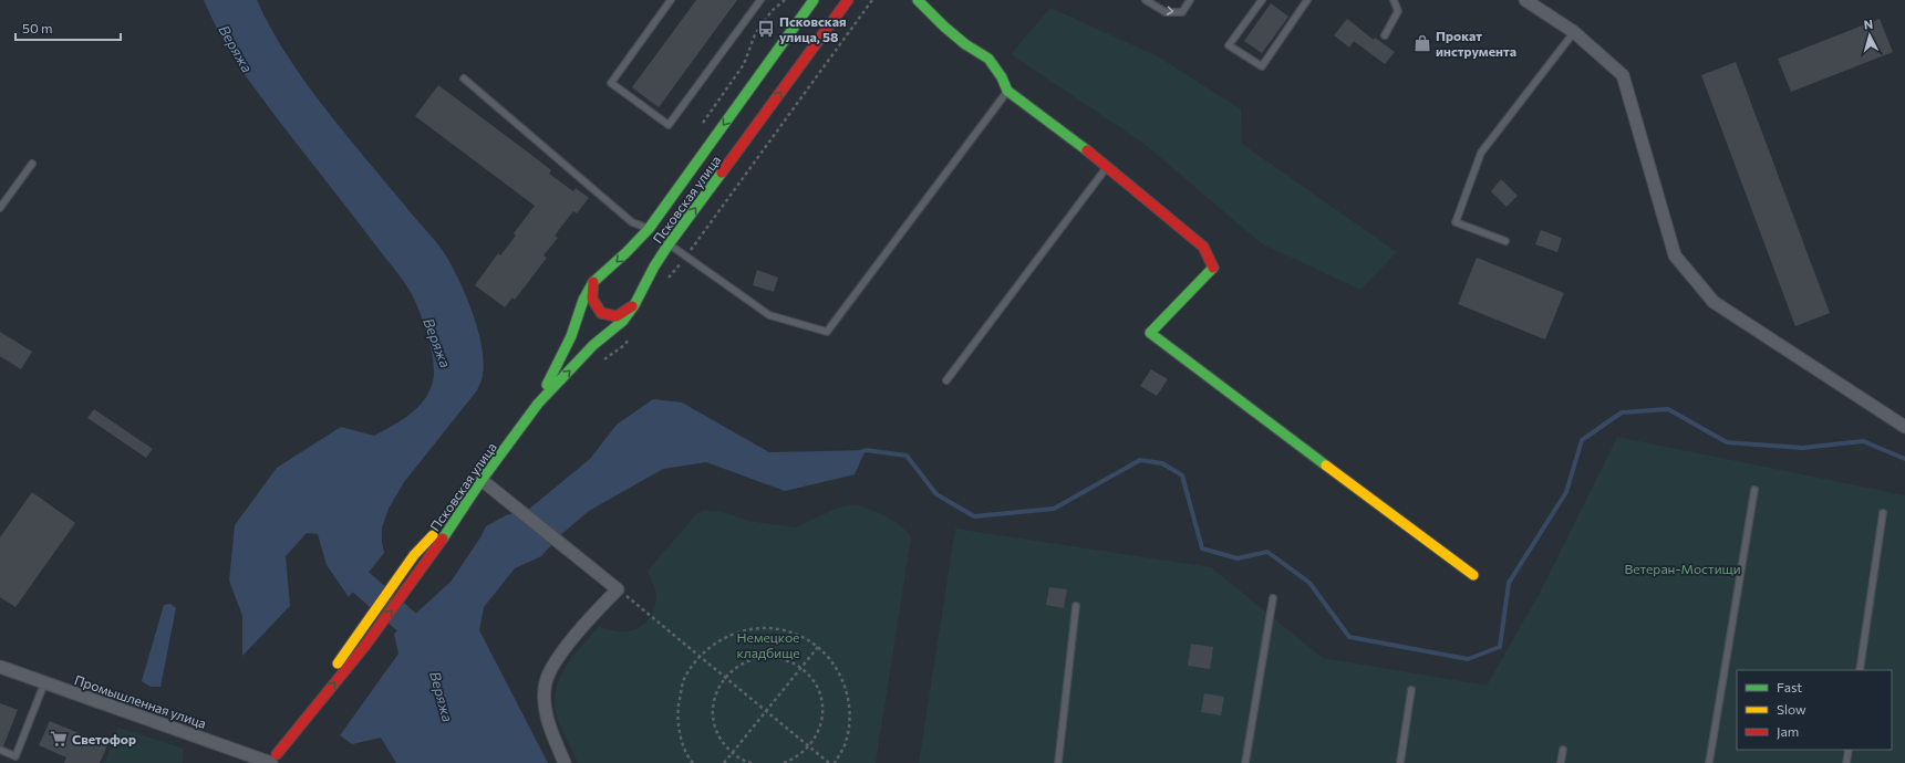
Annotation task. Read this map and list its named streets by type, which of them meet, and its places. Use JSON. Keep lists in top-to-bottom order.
{
  "streets": {
    "main road": ["Псковская улица"],
    "street": ["Промышленная улица"]
  },
  "crossings": [
    ["Псковская улица", "Промышленная улица"]
  ],
  "water": ["Веряжа"],
  "parks": ["Ветеран-Мостищи", "Немецкое кладбище"],
  "places": {
    "bus stop": ["Псковская улица, 58"],
    "shop": ["Прокат инструмента"],
    "supermarket": ["Светофор"]
  },
  "legend": ["Fast", "Slow", "Jam"],
  "scale_bar": "50 m",
  "north": "top"
}
